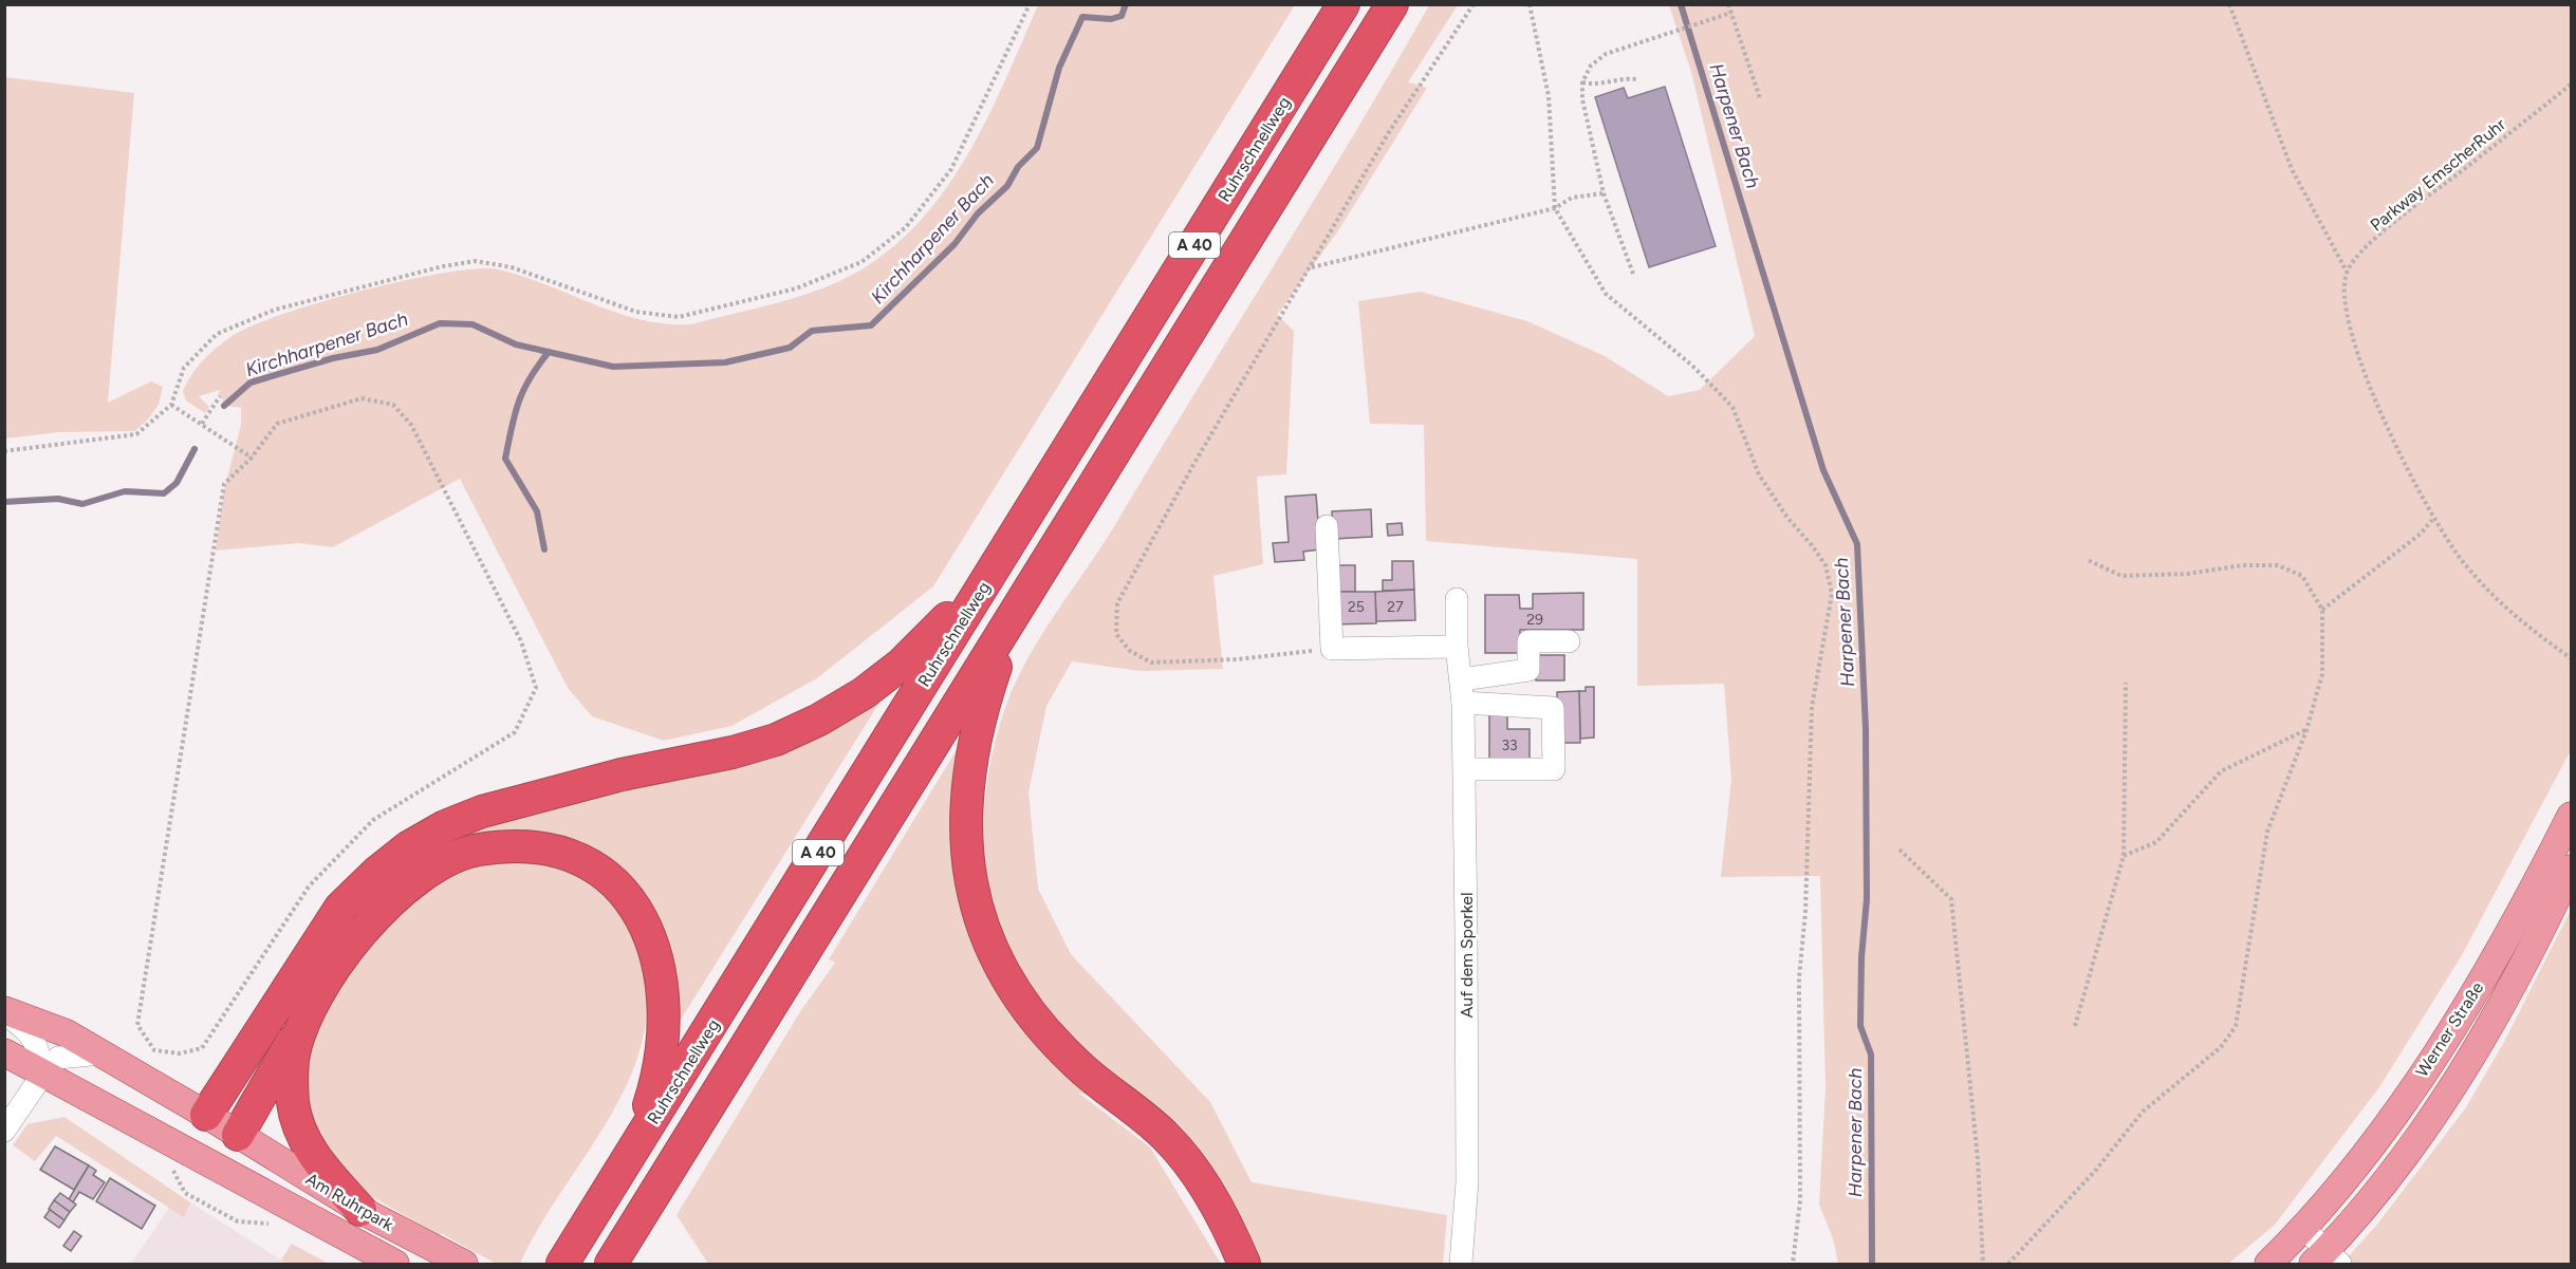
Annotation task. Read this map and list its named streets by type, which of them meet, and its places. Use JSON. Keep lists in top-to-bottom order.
{
  "streets": {
    "highway": ["Ruhrschnellweg", "A 40"],
    "main road": ["Werner Straße", "Am Ruhrpark"],
    "street": ["Auf dem Sporkel"],
    "path": ["Parkway EmscherRuhr"]
  },
  "water": ["Harpener Bach", "Kirchharpener Bach"],
  "house_numbers": [
    "25",
    "27",
    "29",
    "33"
  ]
}
